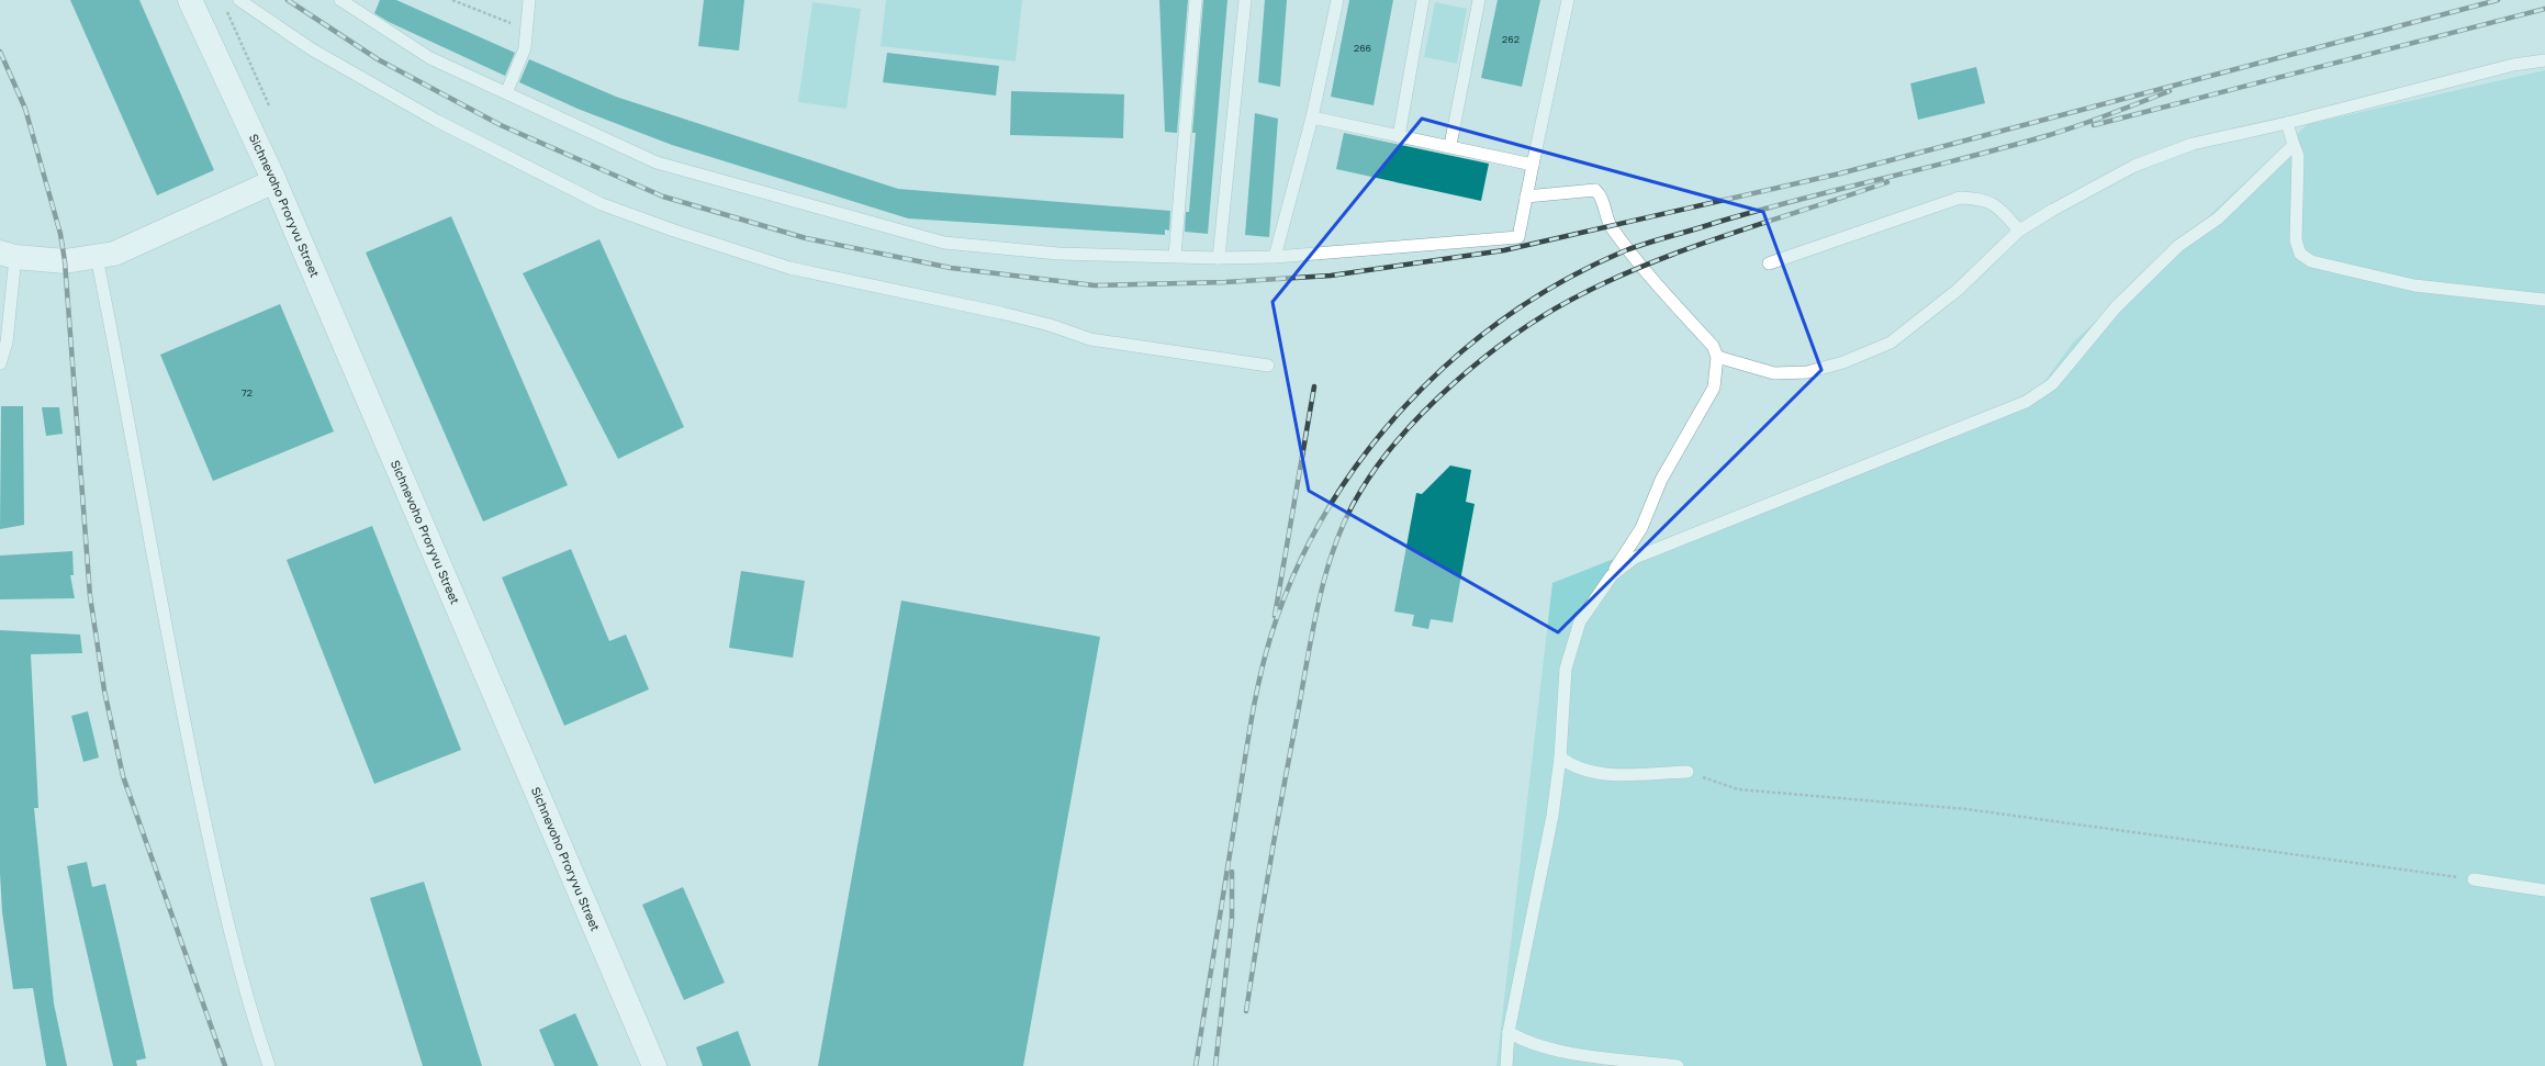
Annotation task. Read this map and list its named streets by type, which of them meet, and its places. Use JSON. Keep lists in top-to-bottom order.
{
  "streets": {
    "street": ["Sichnevoho Proryvu Street"]
  },
  "house_numbers": ["262", "266", "72"]
}
